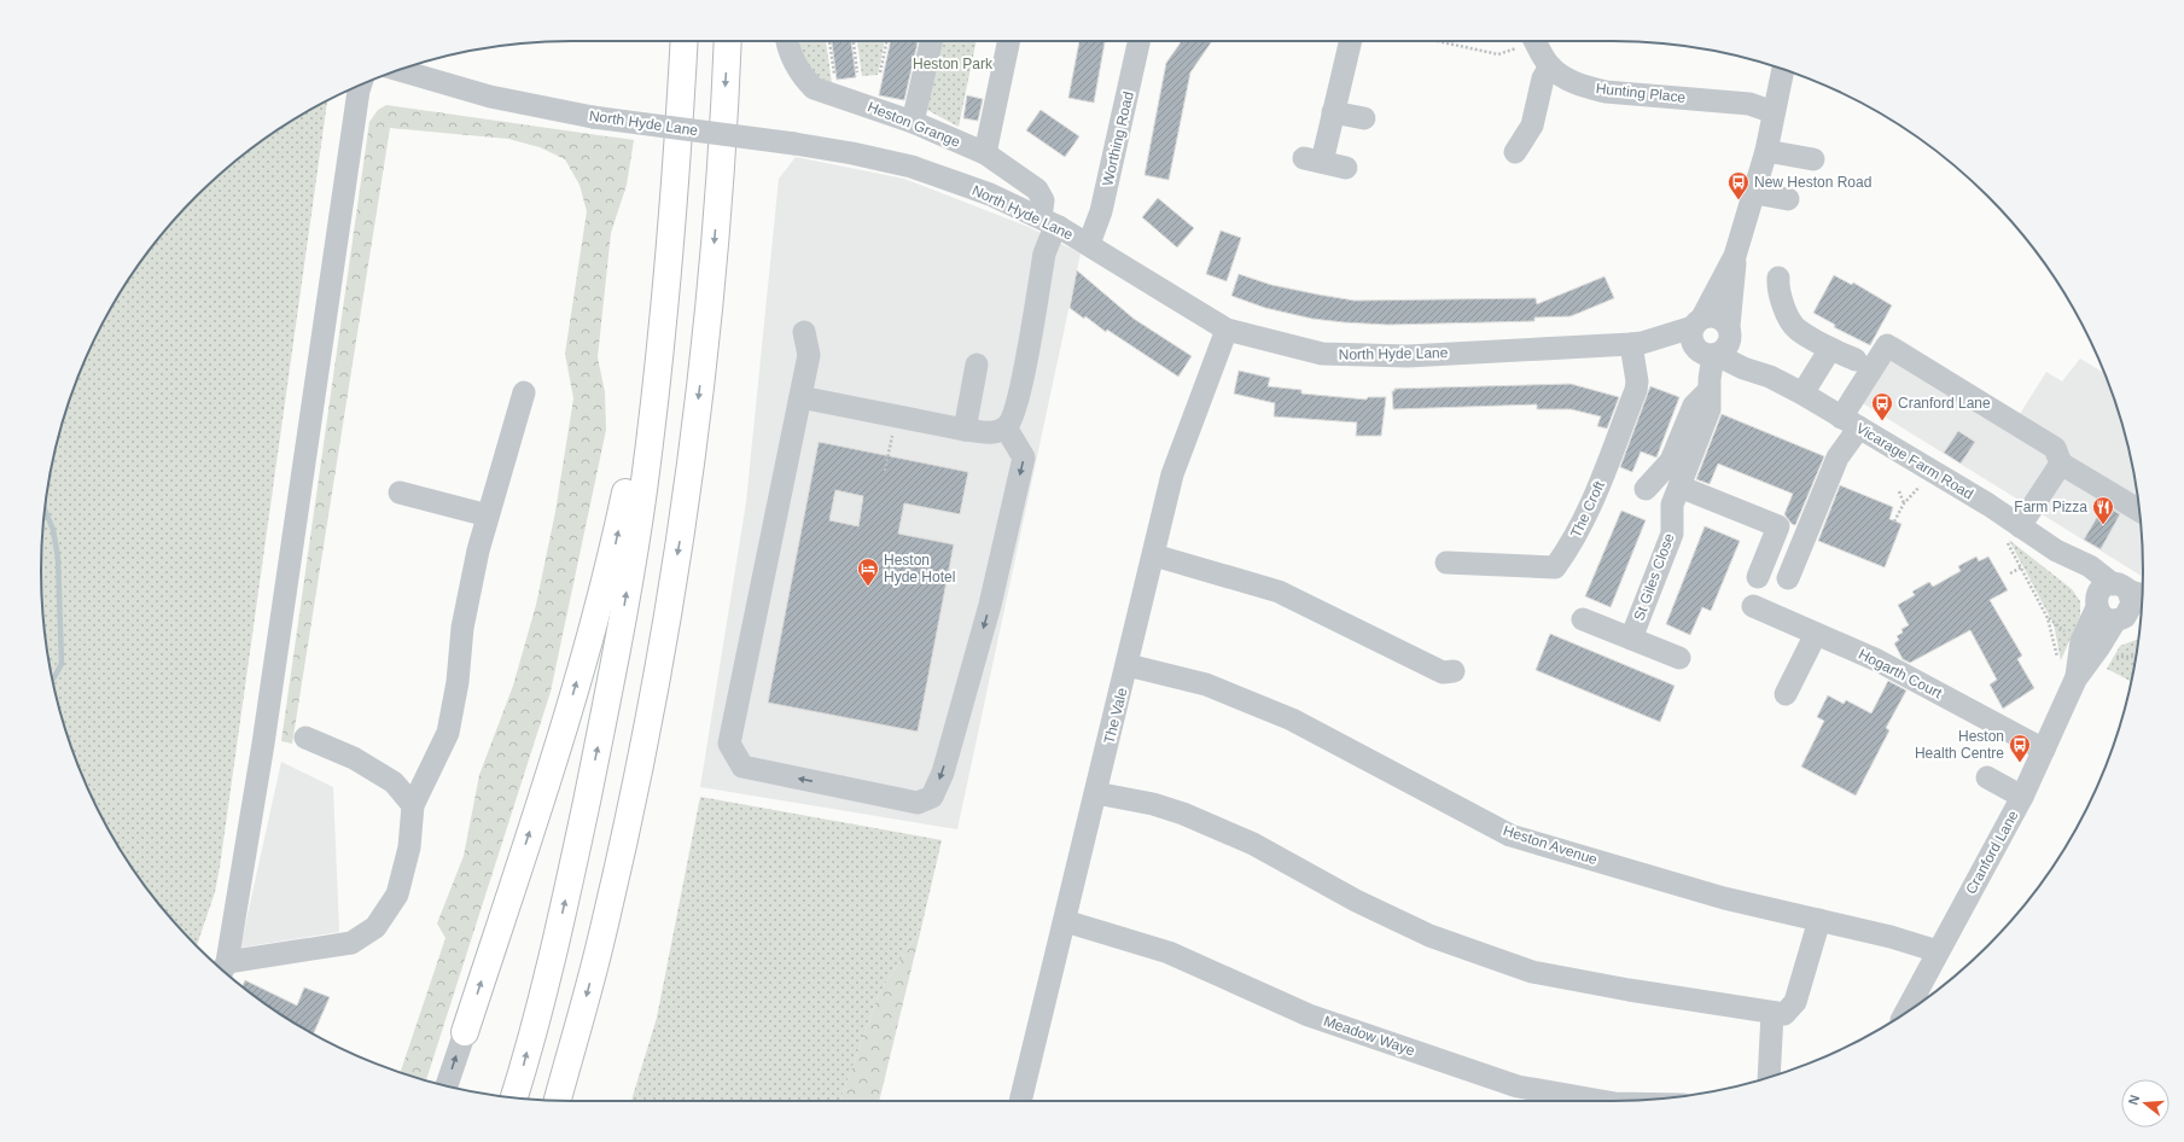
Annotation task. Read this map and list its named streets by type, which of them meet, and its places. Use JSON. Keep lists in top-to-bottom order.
{
  "streets": {
    "street": [
      "Hunting Place",
      "North Hyde Lane",
      "Heston Grange",
      "Worthing Road",
      "Vicarage Farm Road",
      "The Croft",
      "St Giles Close",
      "Hogarth Court",
      "The Vale",
      "Heston Avenue",
      "Cranford Lane",
      "Meadow Waye"
    ]
  },
  "crossings": [
    ["North Hyde Lane", "Heston Grange"],
    ["North Hyde Lane", "Worthing Road"],
    ["North Hyde Lane", "Vicarage Farm Road"],
    ["North Hyde Lane", "The Croft"],
    ["North Hyde Lane", "St Giles Close"],
    ["North Hyde Lane", "The Vale"],
    ["Vicarage Farm Road", "St Giles Close"],
    ["Vicarage Farm Road", "Cranford Lane"],
    ["Hogarth Court", "Cranford Lane"],
    ["The Vale", "Heston Avenue"],
    ["The Vale", "Meadow Waye"],
    ["Heston Avenue", "Cranford Lane"]
  ],
  "parks": ["Heston Park"],
  "places": {
    "bus stop": ["New Heston Road", "Cranford Lane", "Heston Health Centre"],
    "restaurant": ["Farm Pizza"],
    "hotel": ["Heston Hyde Hotel"]
  },
  "north": "left"
}
